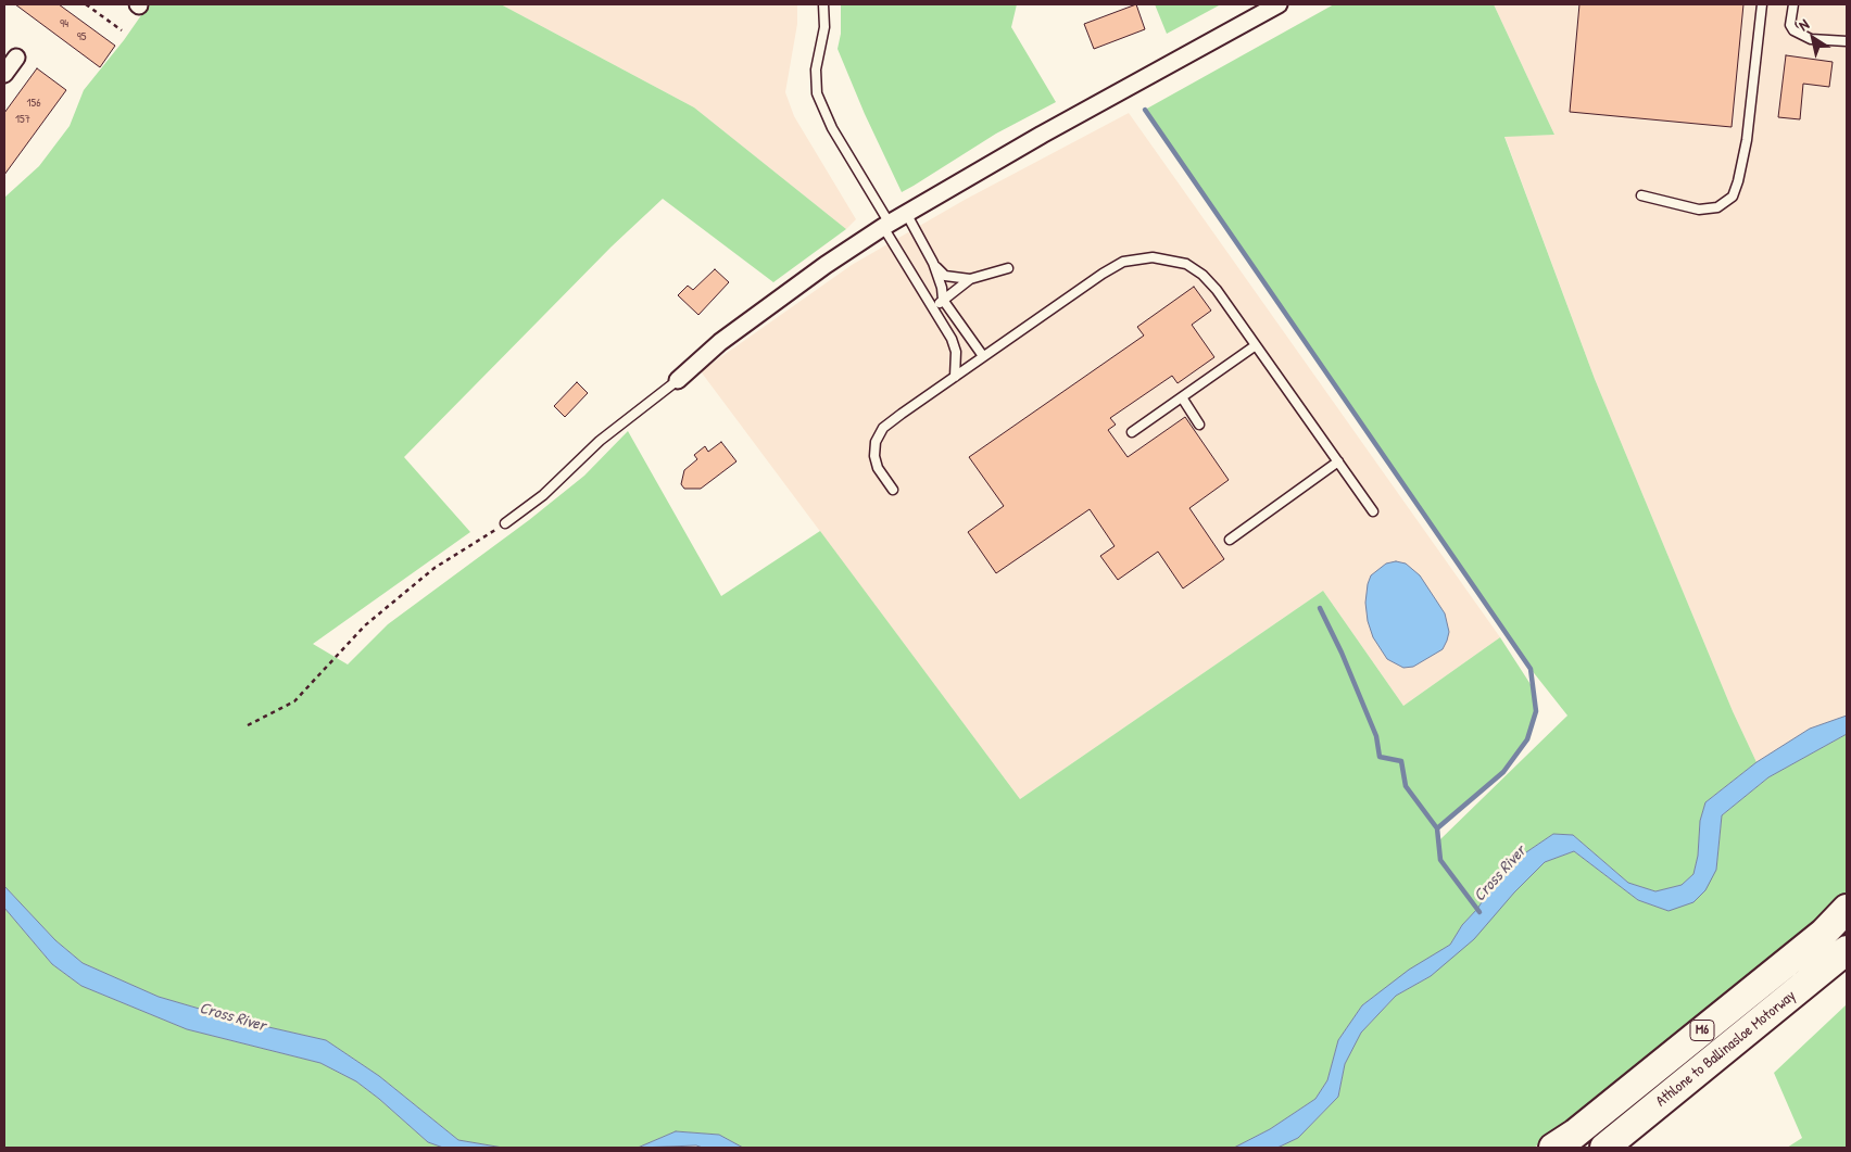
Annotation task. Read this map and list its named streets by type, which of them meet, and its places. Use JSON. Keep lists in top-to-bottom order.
{
  "streets": {
    "highway": ["M6", "Athlone to Ballinasloe Motorway"]
  },
  "water": ["Cross River"],
  "house_numbers": [
    "94",
    "95",
    "156",
    "157"
  ],
  "north": "top left"
}
